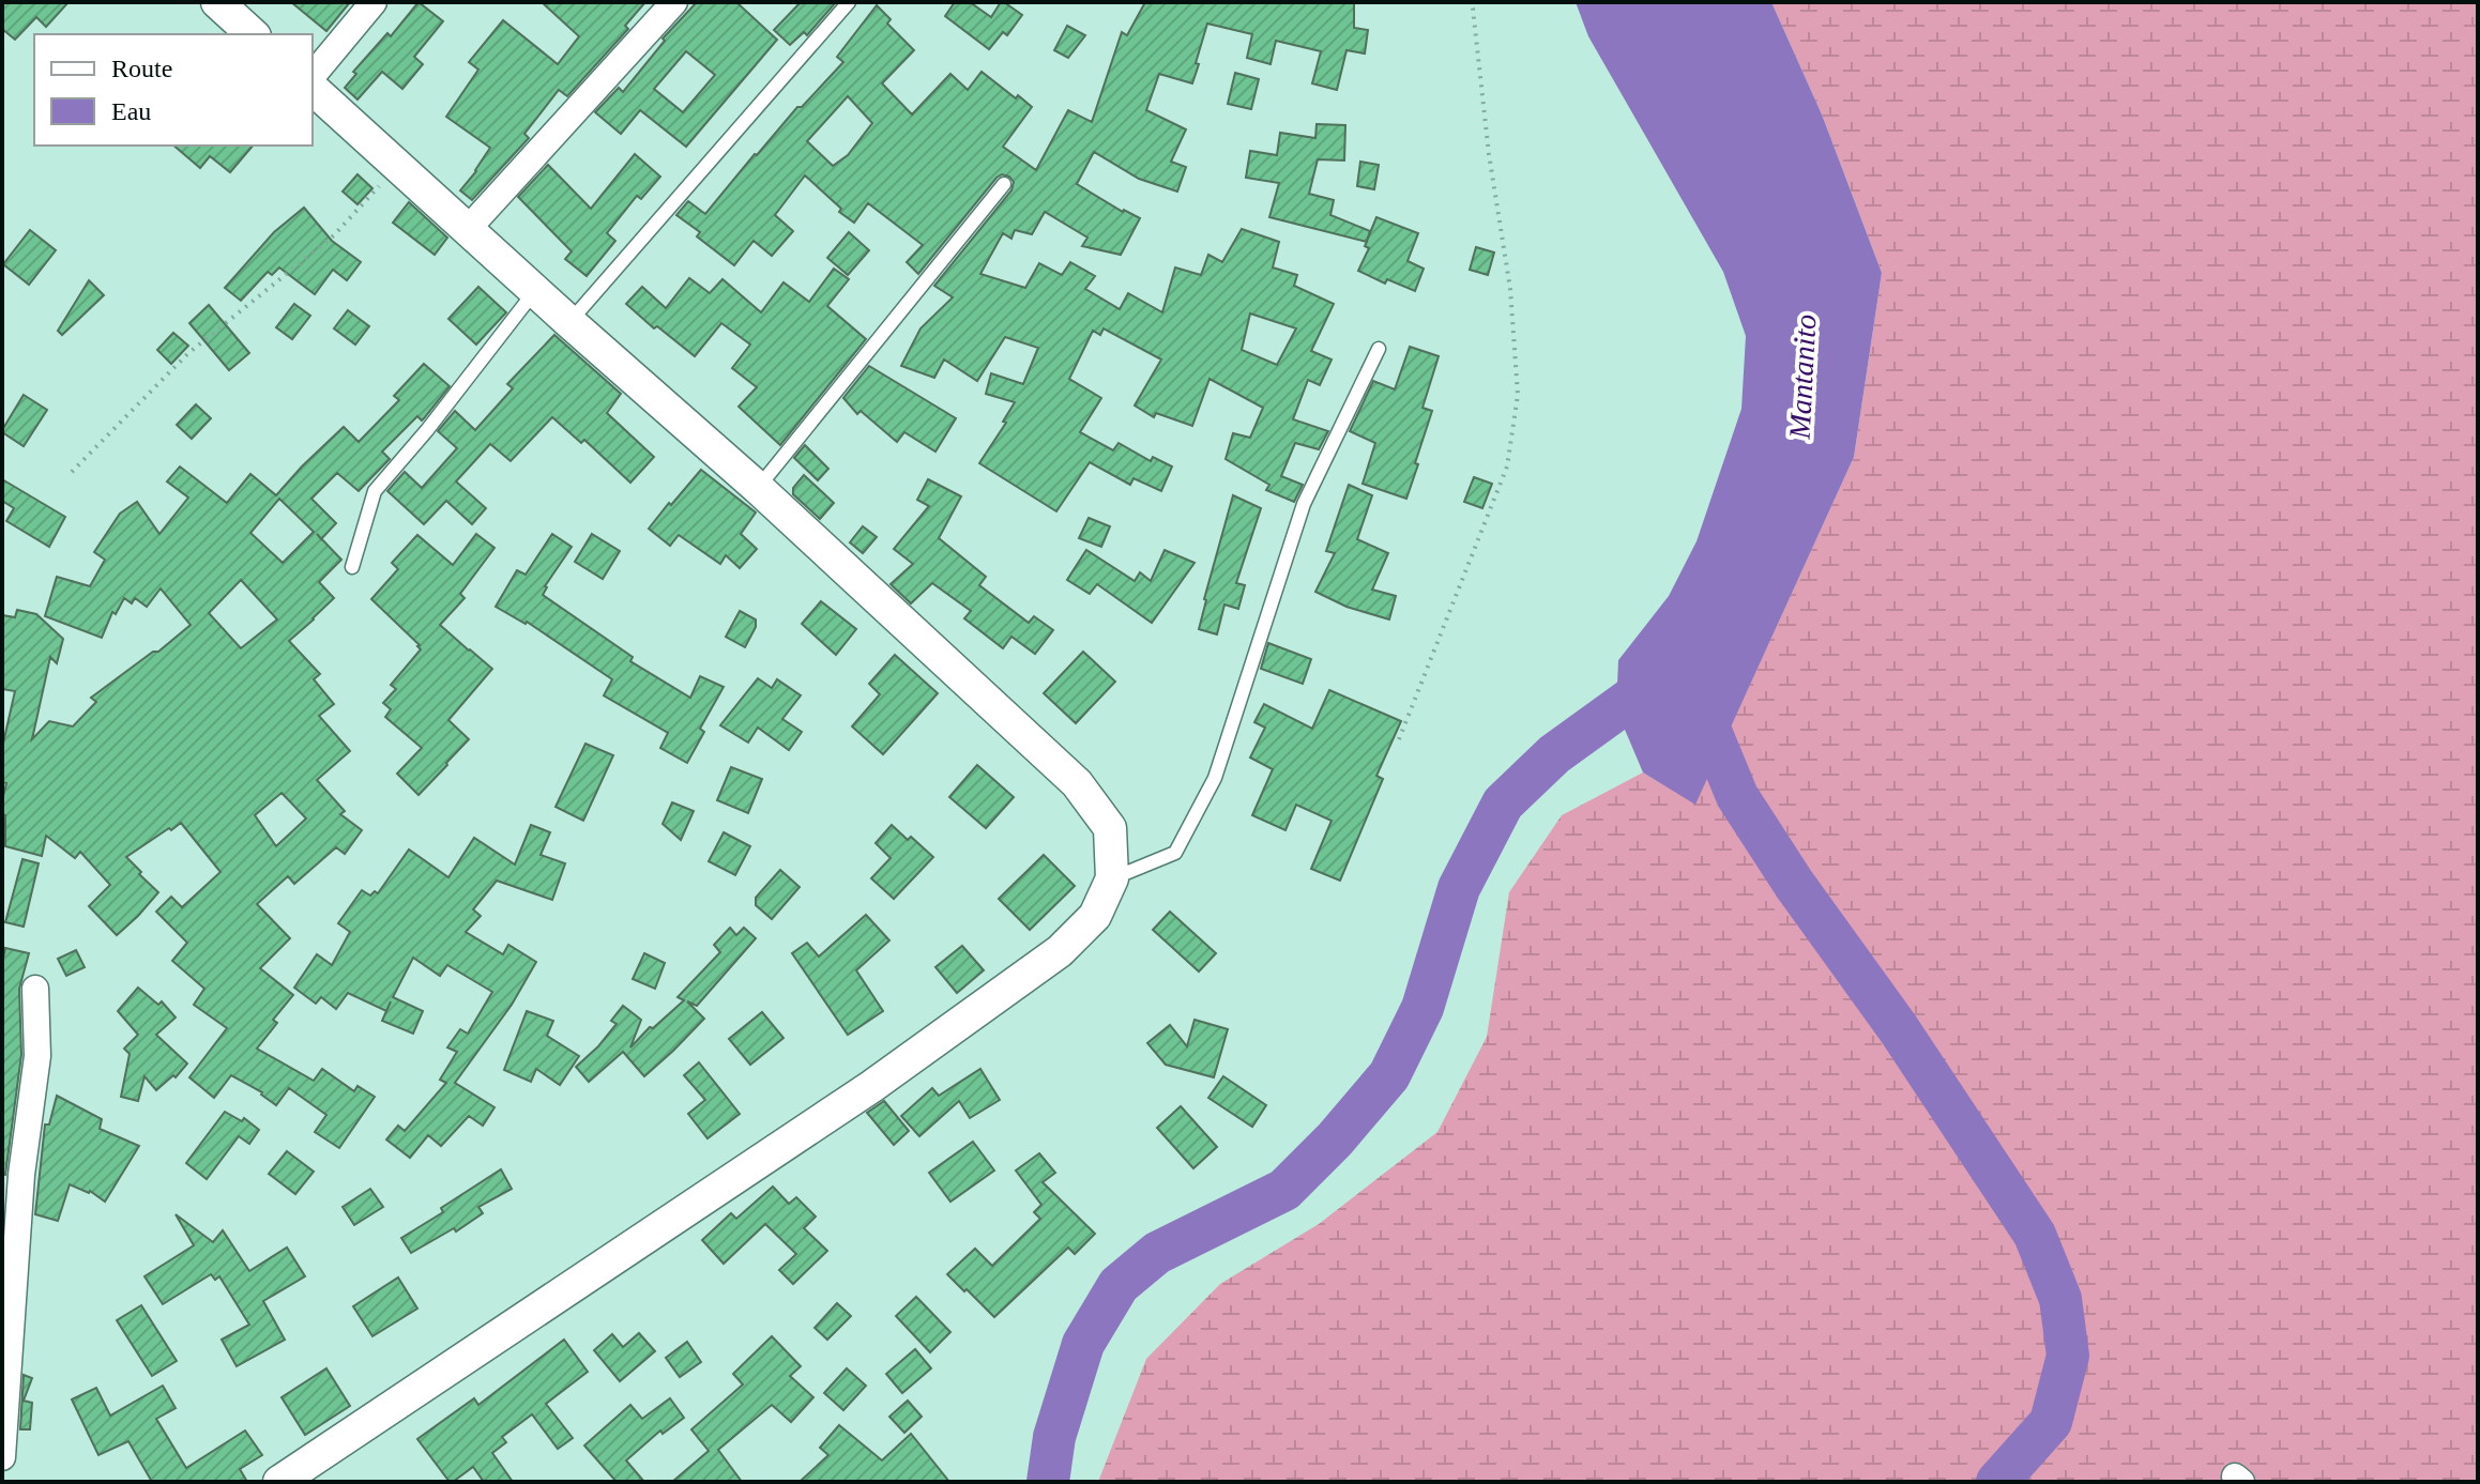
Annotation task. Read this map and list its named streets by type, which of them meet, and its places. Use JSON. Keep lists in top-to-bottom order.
{
  "water": ["Mantanito"],
  "legend": ["Route", "Eau"]
}
